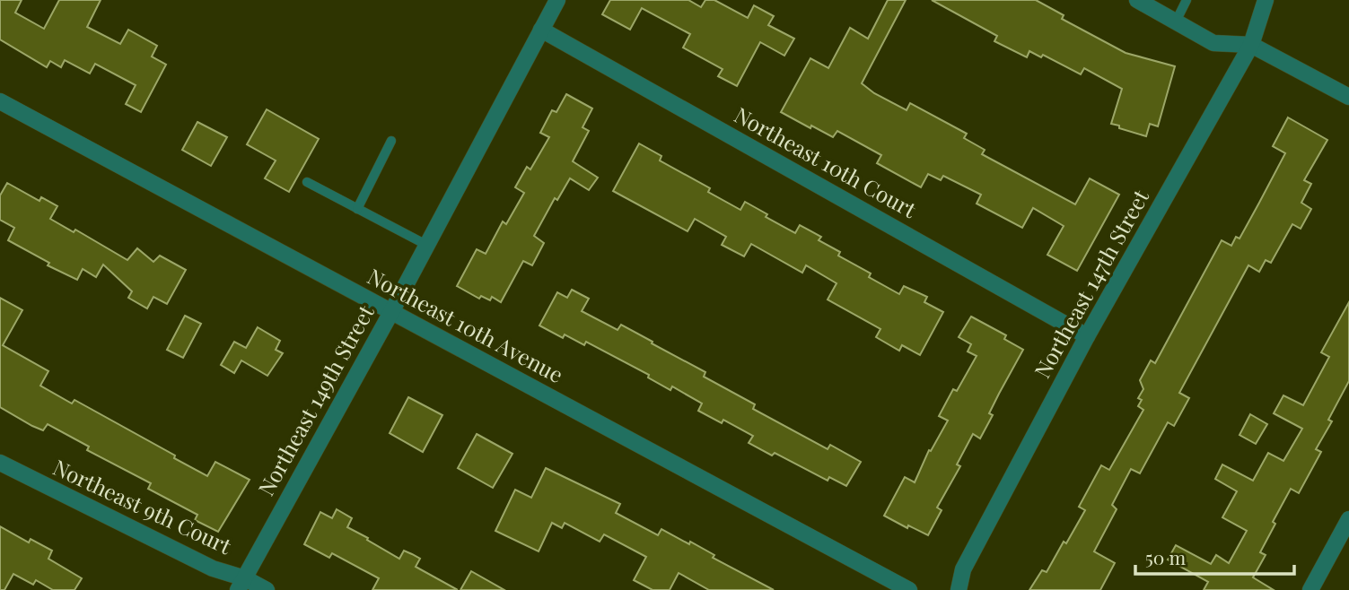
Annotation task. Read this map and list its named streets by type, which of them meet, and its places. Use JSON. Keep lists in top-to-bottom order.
{
  "streets": {
    "street": [
      "Northeast 10th Court",
      "Northeast 147th Street",
      "Northeast 10th Avenue",
      "Northeast 149th Street",
      "Northeast 9th Court"
    ]
  },
  "crossings": [
    ["Northeast 10th Court", "Northeast 147th Street"],
    ["Northeast 10th Court", "Northeast 149th Street"],
    ["Northeast 10th Avenue", "Northeast 149th Street"],
    ["Northeast 149th Street", "Northeast 9th Court"]
  ],
  "scale_bar": "50 m"
}
